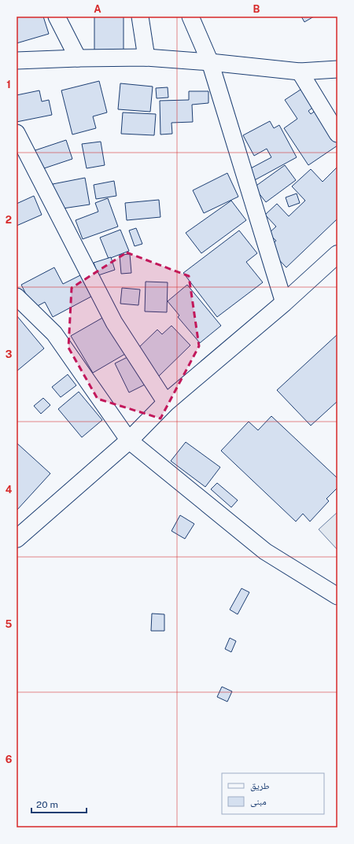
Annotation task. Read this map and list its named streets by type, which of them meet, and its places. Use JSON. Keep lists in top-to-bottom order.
{
  "legend": ["طريق", "مبنى"],
  "scale_bar": "20 m",
  "grid": {
    "columns": ["A", "B"],
    "rows": [
      "1",
      "2",
      "3",
      "4",
      "5",
      "6"
    ]
  }
}
